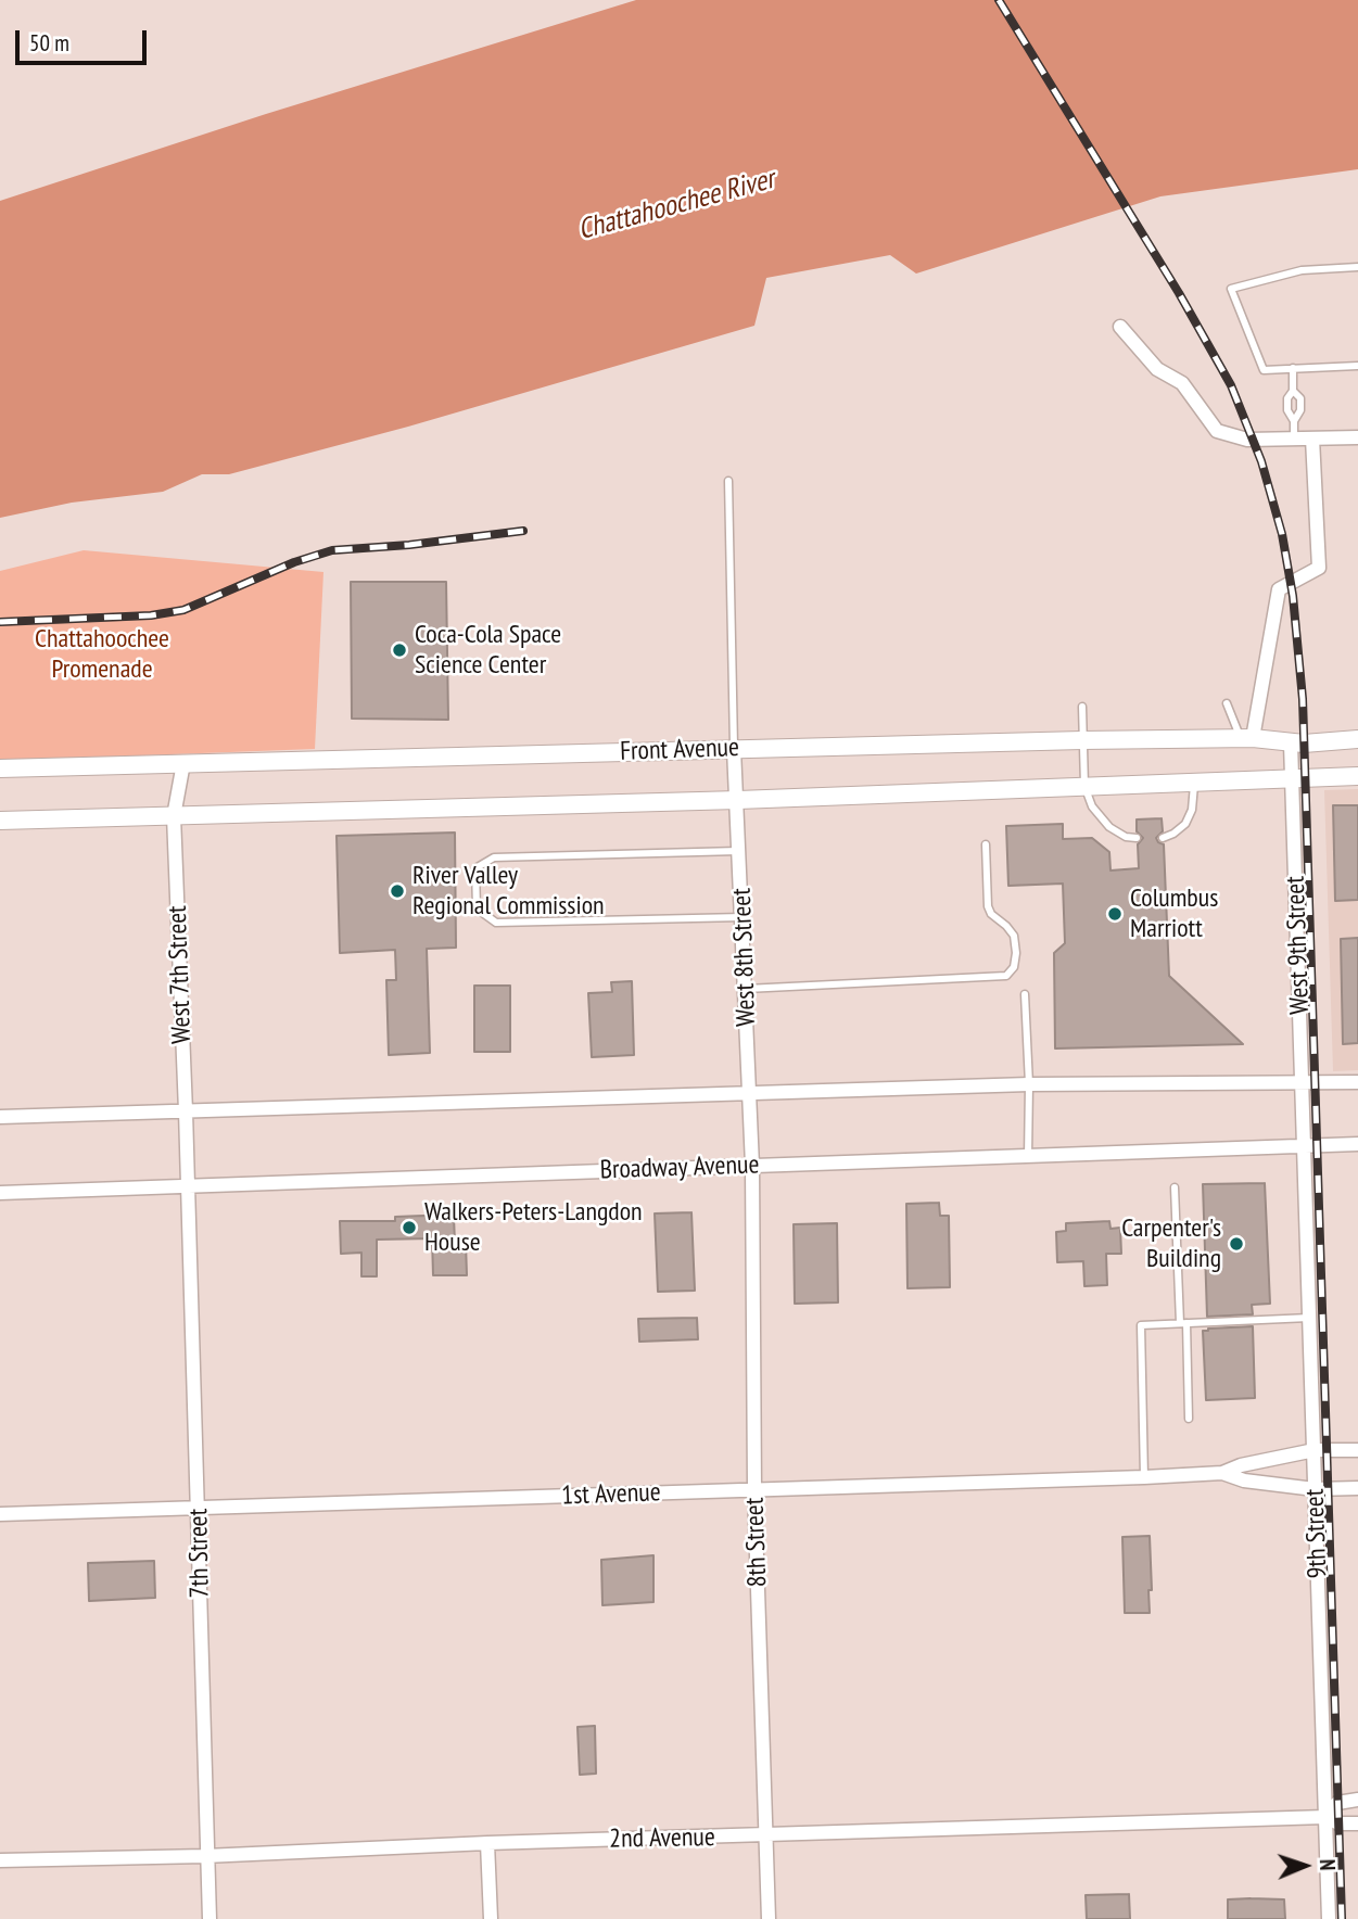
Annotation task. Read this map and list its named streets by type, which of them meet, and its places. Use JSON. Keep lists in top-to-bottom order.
{
  "streets": {
    "street": [
      "Front Avenue",
      "West 9th Street",
      "West 8th Street",
      "West 7th Street",
      "Broadway Avenue",
      "1st Avenue",
      "9th Street",
      "8th Street",
      "7th Street",
      "2nd Avenue"
    ]
  },
  "crossings": [
    ["Front Avenue", "West 9th Street"],
    ["Front Avenue", "West 8th Street"],
    ["Front Avenue", "West 7th Street"],
    ["West 9th Street", "Broadway Avenue"],
    ["West 9th Street", "9th Street"],
    ["West 8th Street", "Broadway Avenue"],
    ["West 8th Street", "8th Street"],
    ["West 7th Street", "Broadway Avenue"],
    ["West 7th Street", "7th Street"],
    ["Broadway Avenue", "9th Street"],
    ["Broadway Avenue", "8th Street"],
    ["Broadway Avenue", "7th Street"],
    ["1st Avenue", "9th Street"],
    ["1st Avenue", "8th Street"],
    ["1st Avenue", "7th Street"],
    ["9th Street", "2nd Avenue"],
    ["8th Street", "2nd Avenue"],
    ["7th Street", "2nd Avenue"]
  ],
  "water": ["Chattahoochee River"],
  "parks": ["Chattahoochee Promenade"],
  "places": [
    "Coca-Cola Space Science Center",
    "River Valley Regional Commission",
    "Columbus Marriott",
    "Walkers-Peters-Langdon House",
    "Carpenter's Building"
  ],
  "scale_bar": "50 m",
  "north": "right"
}
